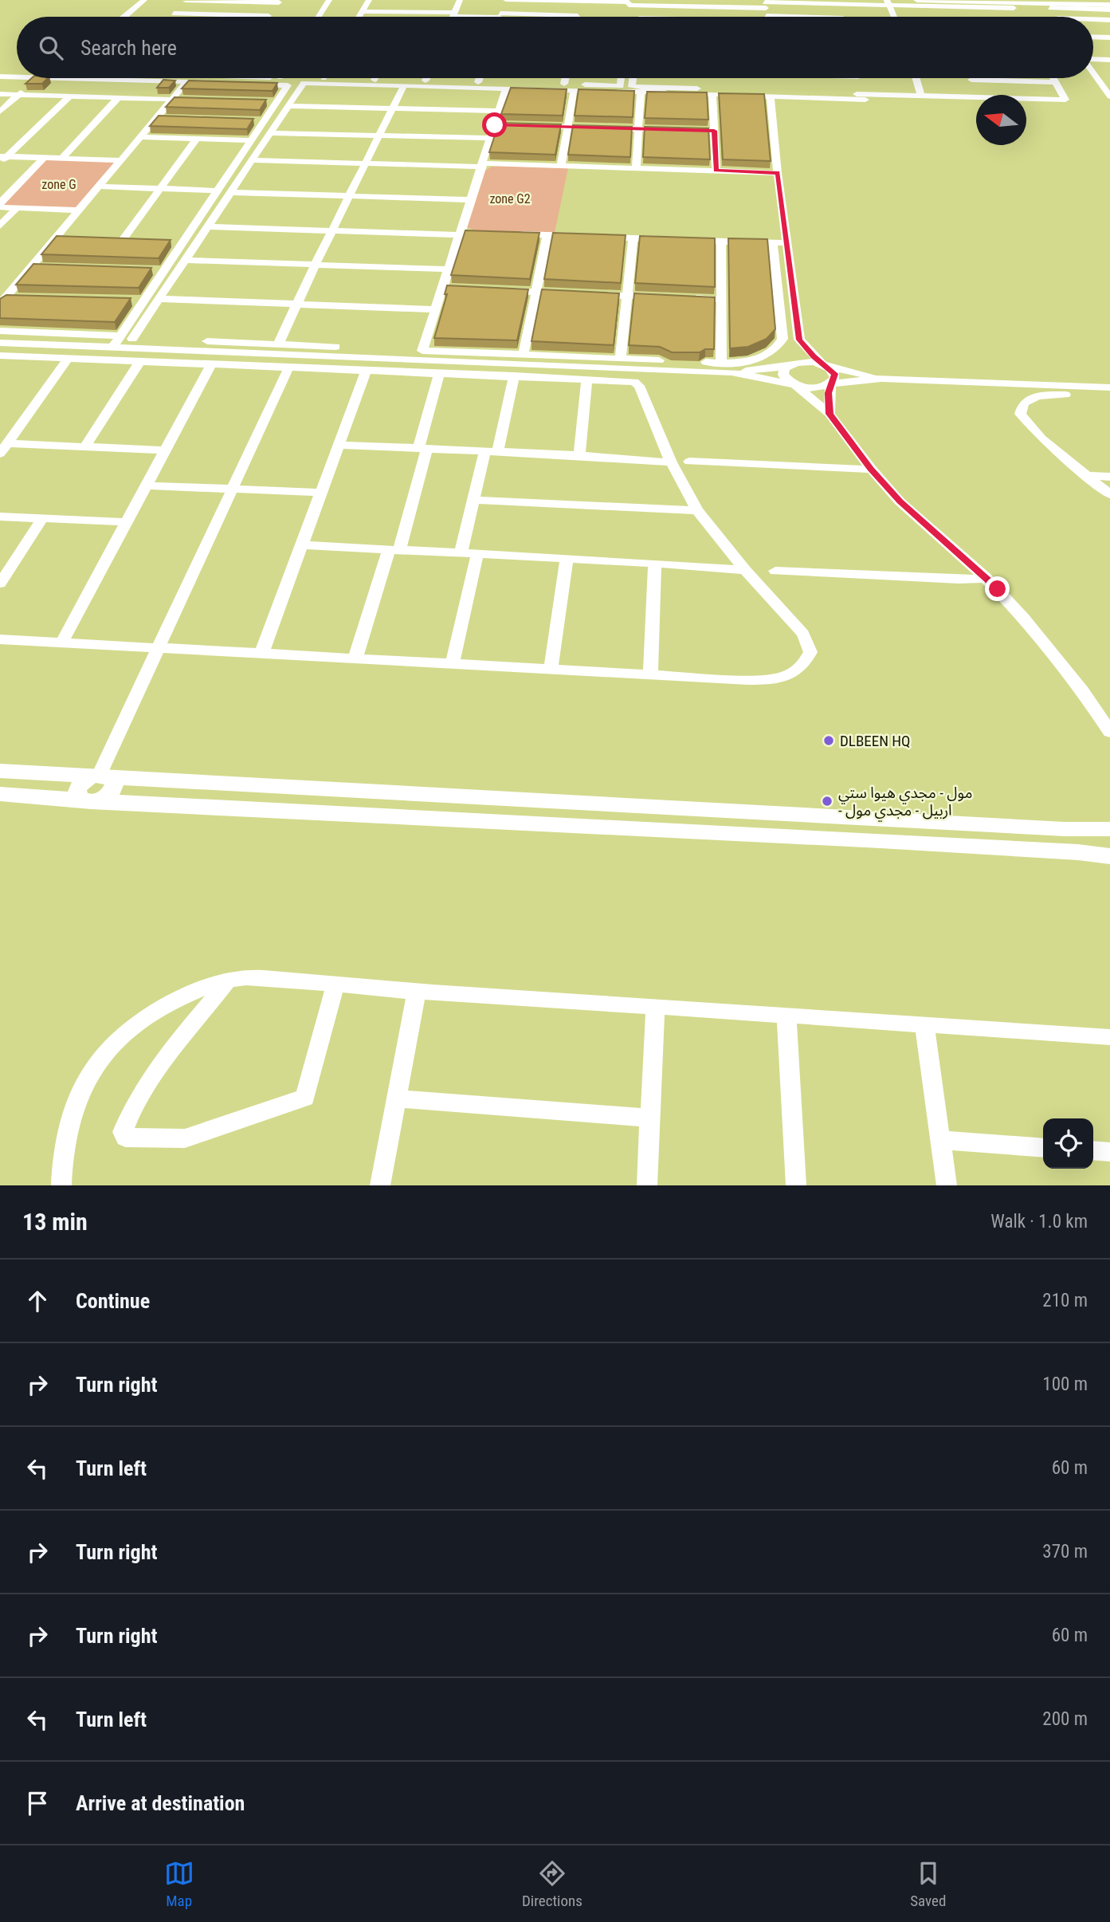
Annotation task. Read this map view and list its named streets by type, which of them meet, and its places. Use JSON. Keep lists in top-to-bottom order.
{
  "parks": ["zone G", "zone G2"],
  "places": ["DLBEEN HQ", "مول - مجدي هيوا ستي - اربيل - مجدي مول"],
  "north": "left",
  "page": {
    "search": "Search here",
    "heading": ["13 min", "Walk · 1.0 km"],
    "list": [
      ["Continue", "210 m"],
      ["Turn right", "100 m"],
      ["Turn left", "60 m"],
      ["Turn right", "370 m"],
      ["Turn right", "60 m"],
      ["Turn left", "200 m"],
      "Arrive at destination"
    ],
    "nav": ["Map", "Directions", "Saved"]
  }
}
